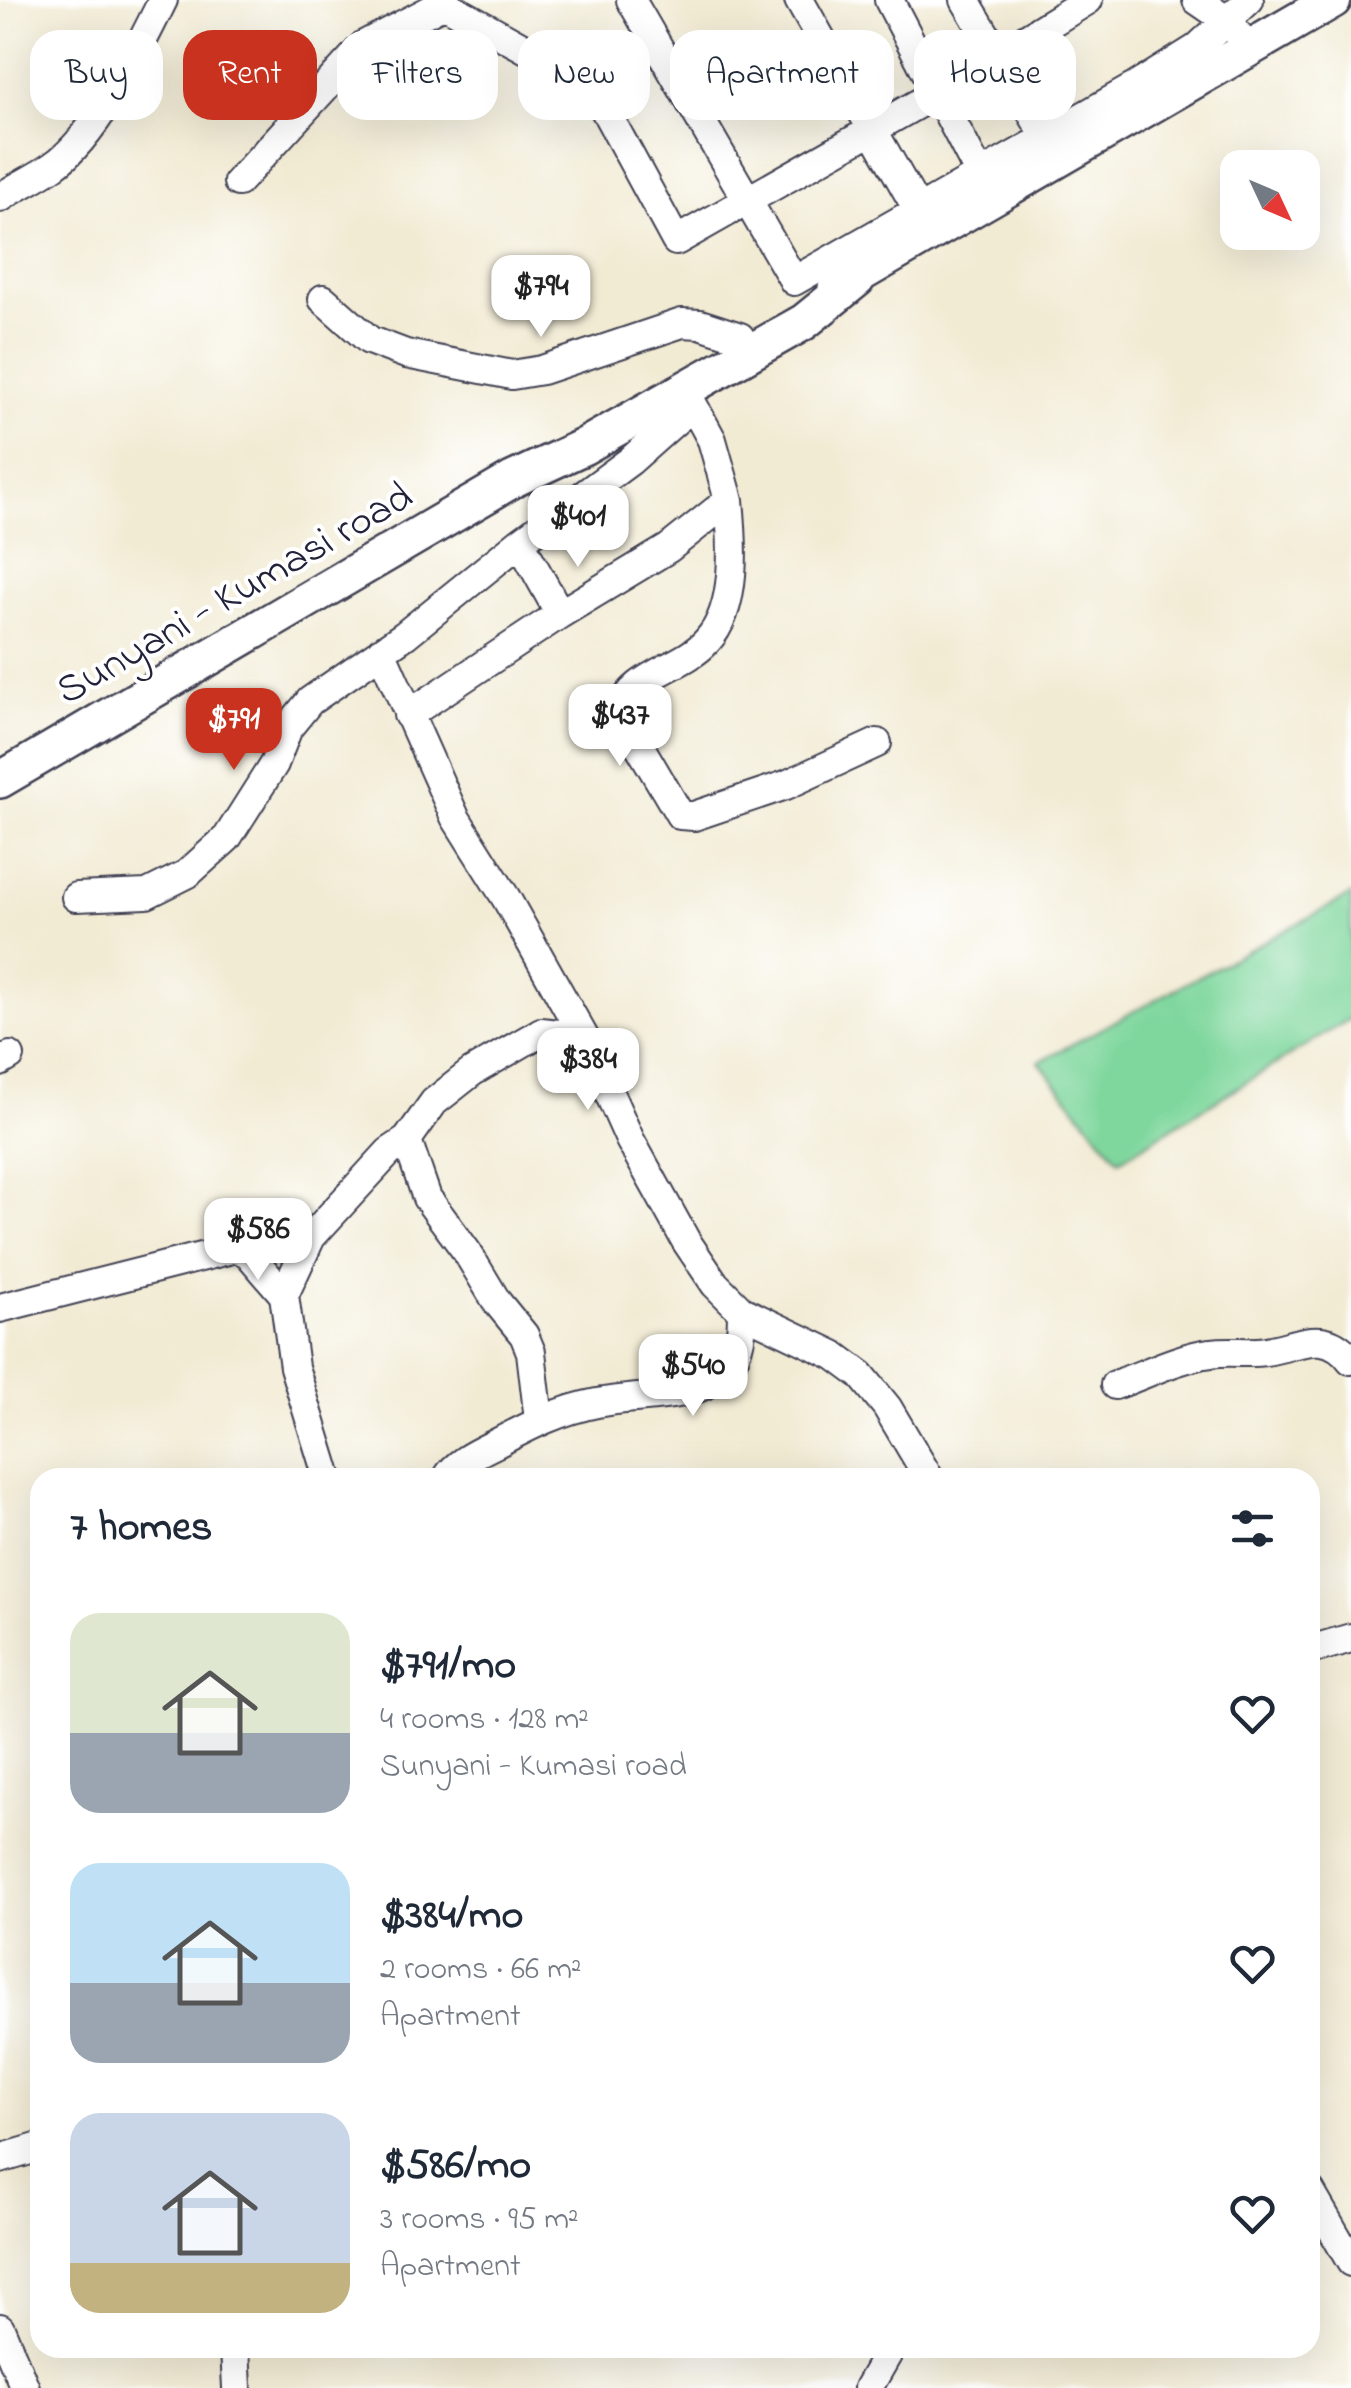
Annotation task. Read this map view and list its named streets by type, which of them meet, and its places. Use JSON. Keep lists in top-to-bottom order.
{
  "streets": {
    "main road": ["Sunyani - Kumasi road"]
  },
  "north": "bottom right",
  "page": {
    "chip": [
      "Buy",
      "Rent",
      "Filters",
      "New",
      "Apartment",
      "House"
    ],
    "price": [
      "$794",
      "$401",
      "$437",
      "$791",
      "$384",
      "$586",
      "$540"
    ],
    "heading": "7 homes",
    "list": [
      {
        "name": "$791/mo",
        "note": "4 rooms · 128 m² · Sunyani - Kumasi road"
      },
      {
        "name": "$384/mo",
        "note": "2 rooms · 66 m² · Apartment"
      },
      {
        "name": "$586/mo",
        "note": "3 rooms · 95 m² · Apartment"
      }
    ]
  }
}
